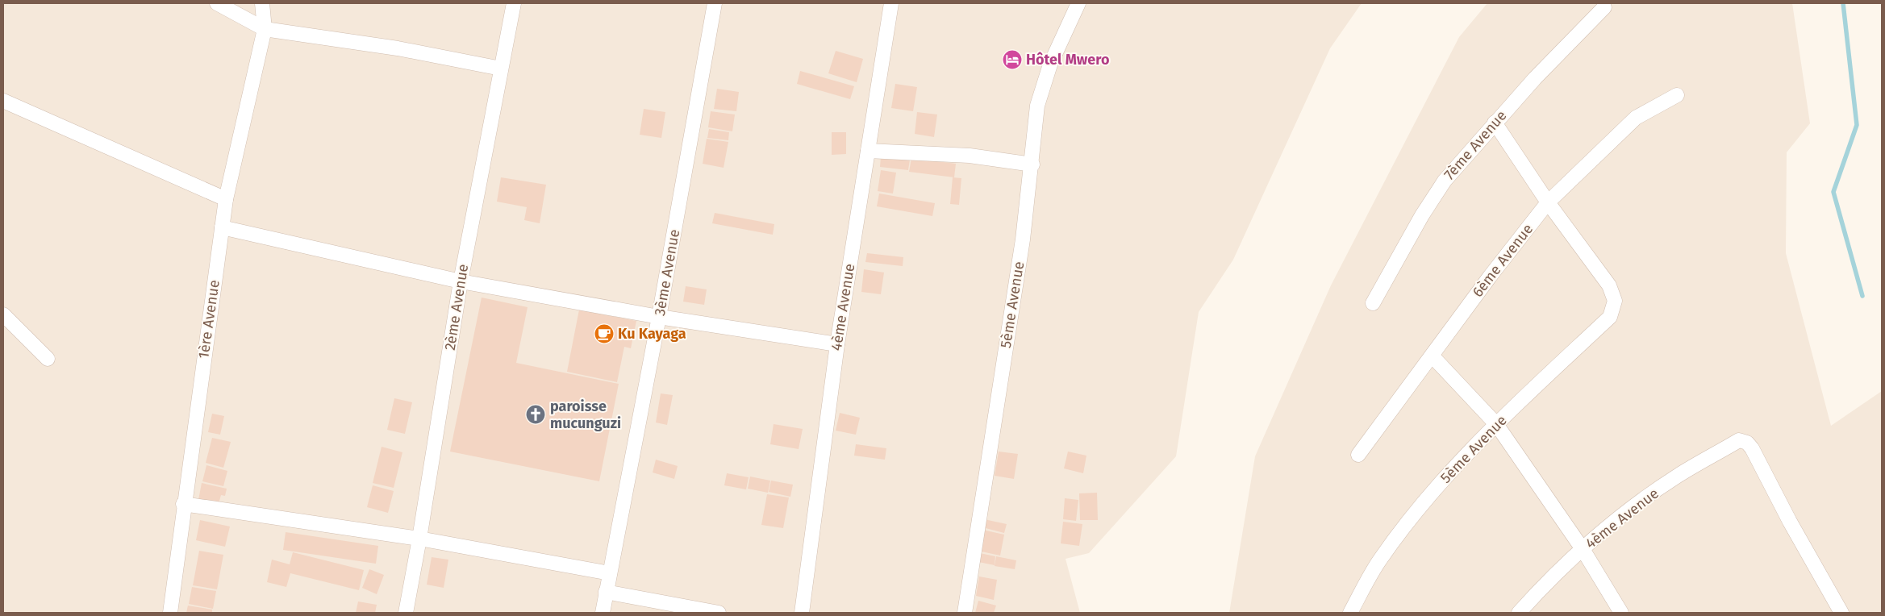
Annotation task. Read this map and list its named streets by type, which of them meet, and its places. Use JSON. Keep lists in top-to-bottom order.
{
  "streets": {
    "street": [
      "7ème Avenue",
      "6ème Avenue",
      "3ème Avenue",
      "5ème Avenue",
      "2ème Avenue",
      "4ème Avenue",
      "1ère Avenue"
    ]
  },
  "crossings": [
    ["6ème Avenue", "5ème Avenue"]
  ],
  "places": {
    "hotel": ["Hôtel Mwero"],
    "cafe": ["Ku Kayaga"],
    "church": ["paroisse mucunguzi"]
  }
}
